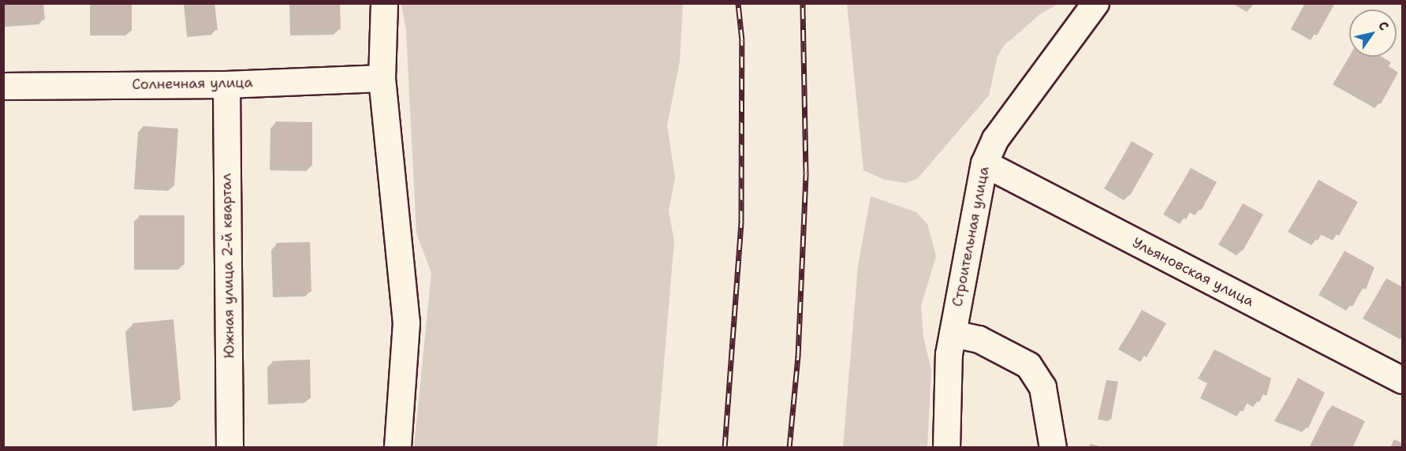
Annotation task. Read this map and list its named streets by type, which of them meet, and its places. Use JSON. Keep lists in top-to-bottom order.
{
  "streets": {
    "street": [
      "Солнечная улица",
      "Строительная улица",
      "Южная улица 2-й квартал",
      "Ульяновская улица"
    ]
  },
  "crossings": [
    ["Солнечная улица", "Южная улица 2-й квартал"],
    ["Строительная улица", "Ульяновская улица"]
  ],
  "north": "top right"
}
